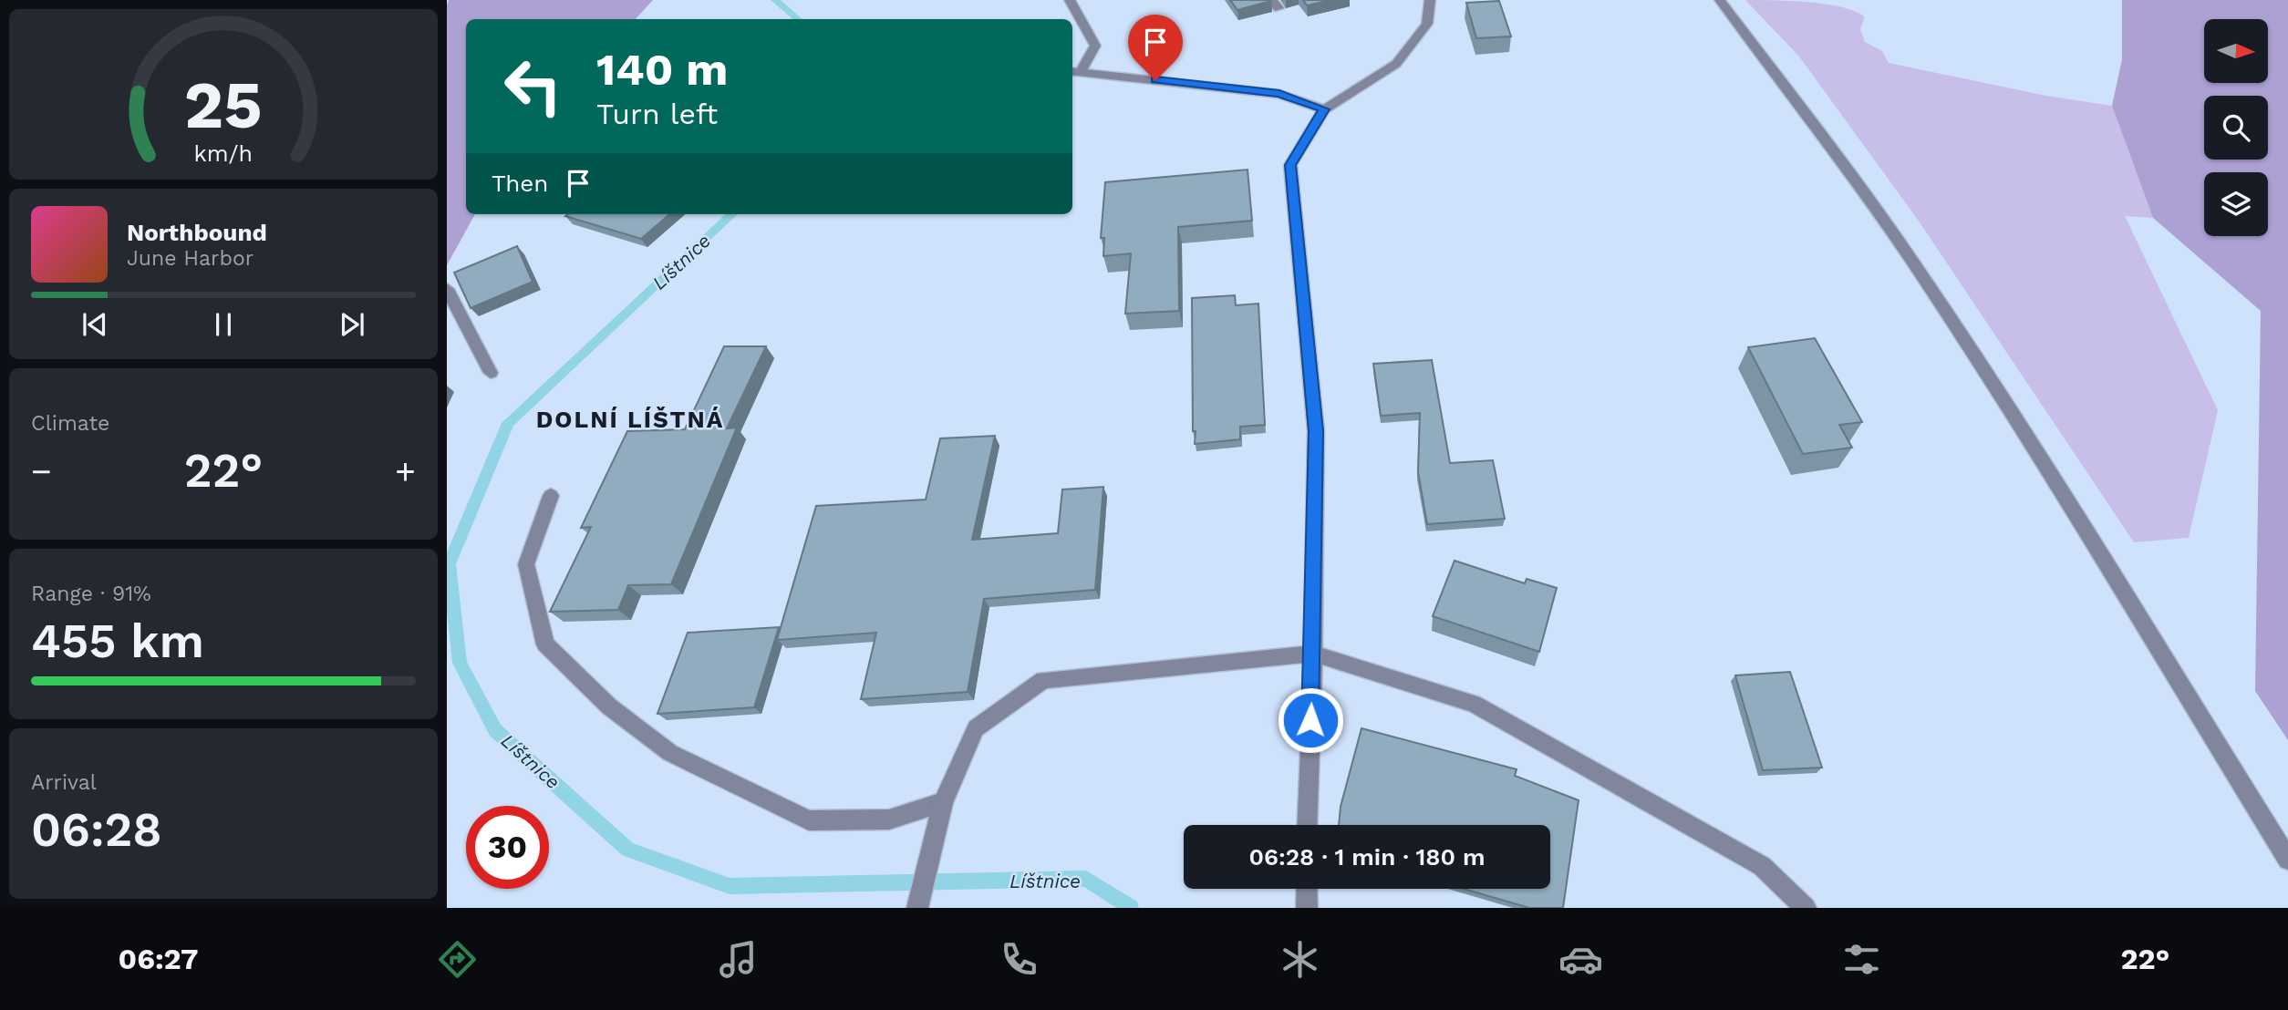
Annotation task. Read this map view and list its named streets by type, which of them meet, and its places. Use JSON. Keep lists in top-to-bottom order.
{
  "districts": ["DOLNÍ LÍŠTNÁ"],
  "water": ["Líštnice"],
  "north": "right",
  "page": {
    "turn": ["140 m", "Turn left"],
    "then": "Then",
    "song": ["Northbound", "June Harbor"],
    "tile": [
      "Climate",
      ["Range · 91%", "455 km"],
      ["Arrival", "06:28"]
    ],
    "heat": ["−", "22°", "+"],
    "limit": "30",
    "trip": "06:28 · 1 min · 180 m",
    "tabs": ["06:27", "22°"],
    "gauge": ["25", "km/h"]
  }
}
